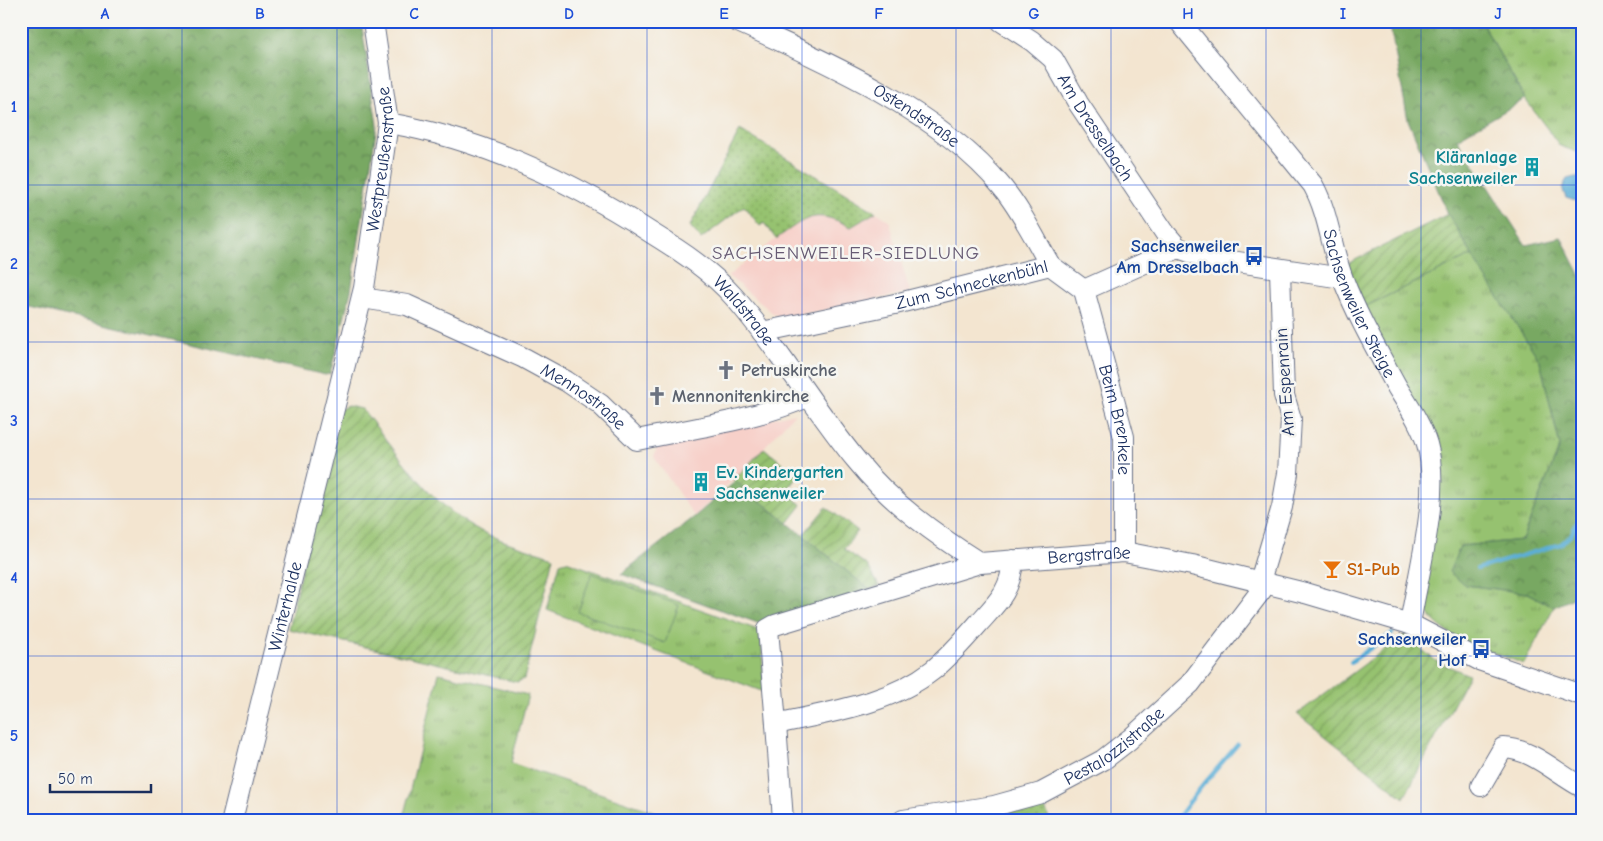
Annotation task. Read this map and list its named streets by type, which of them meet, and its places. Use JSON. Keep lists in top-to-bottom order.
{
  "streets": {
    "street": [
      "Ostendstraße",
      "Am Dresselbach",
      "Westpreußenstraße",
      "Zum Schneckenbühl",
      "Sachsenweiler Steige",
      "Waldstraße",
      "Am Espenrain",
      "Mennostraße",
      "Beim Brenkele",
      "Bergstraße",
      "Winterhalde",
      "Pestalozzistraße"
    ]
  },
  "crossings": [
    ["Ostendstraße", "Zum Schneckenbühl"],
    ["Westpreußenstraße", "Waldstraße"],
    ["Westpreußenstraße", "Mennostraße"],
    ["Westpreußenstraße", "Winterhalde"],
    ["Zum Schneckenbühl", "Waldstraße"],
    ["Zum Schneckenbühl", "Beim Brenkele"],
    ["Sachsenweiler Steige", "Bergstraße"],
    ["Waldstraße", "Mennostraße"],
    ["Waldstraße", "Bergstraße"],
    ["Am Espenrain", "Bergstraße"],
    ["Am Espenrain", "Pestalozzistraße"],
    ["Beim Brenkele", "Bergstraße"],
    ["Bergstraße", "Pestalozzistraße"]
  ],
  "districts": ["SACHSENWEILER-SIEDLUNG"],
  "places": {
    "building": ["Kläranlage Sachsenweiler", "Ev. Kindergarten Sachsenweiler"],
    "bus stop": ["Sachsenweiler Am Dresselbach", "Sachsenweiler Hof"],
    "church": ["Petruskirche", "Mennonitenkirche"],
    "bar": ["S1-Pub"]
  },
  "scale_bar": "50 m",
  "grid": {
    "columns": [
      "A",
      "B",
      "C",
      "D",
      "E",
      "F",
      "G",
      "H",
      "I",
      "J"
    ],
    "rows": [
      "1",
      "2",
      "3",
      "4",
      "5"
    ]
  }
}
